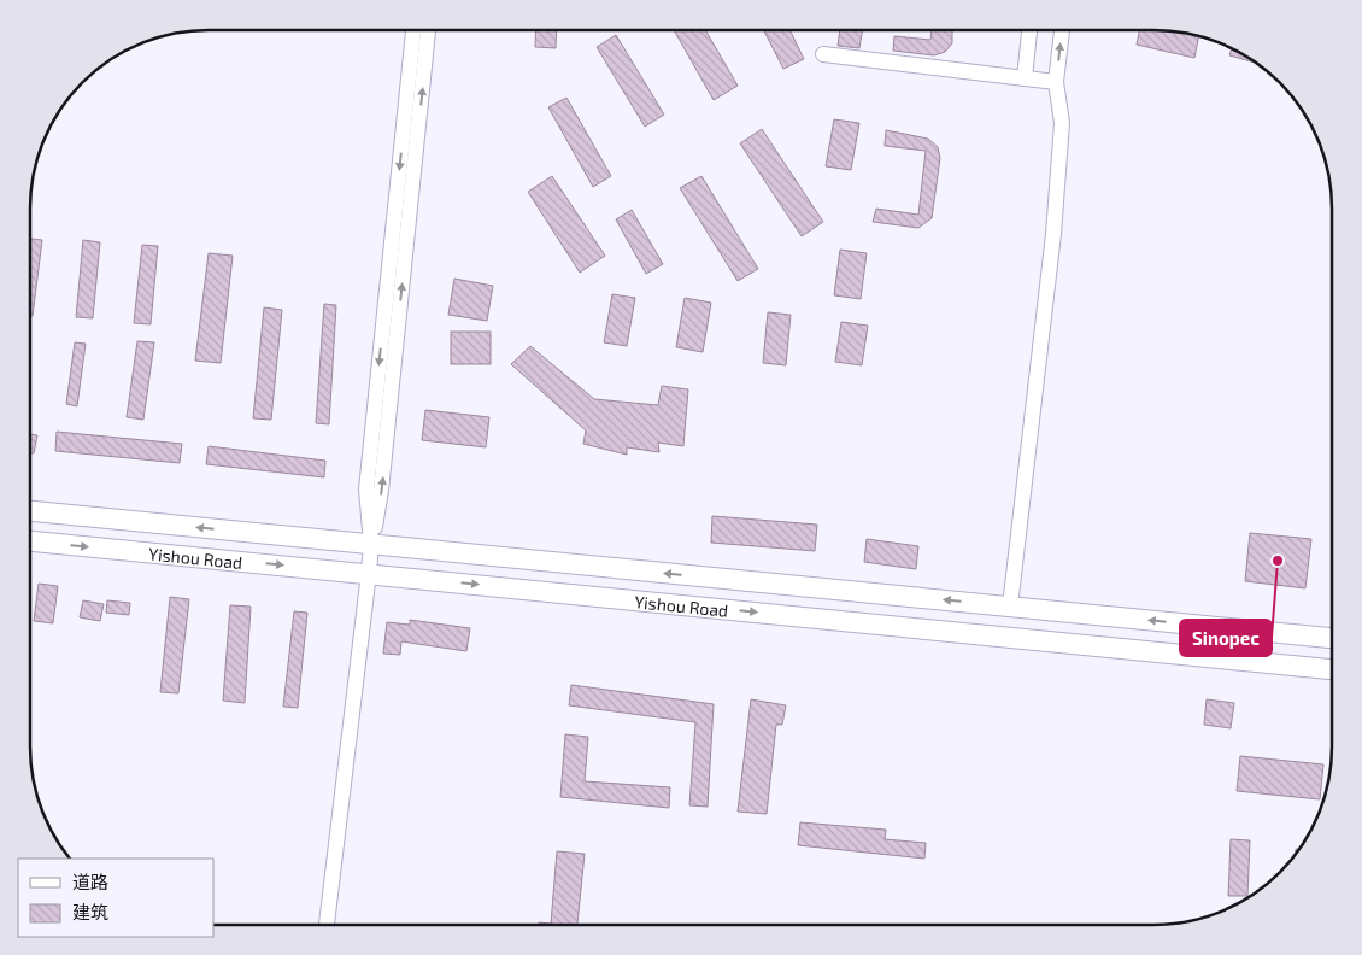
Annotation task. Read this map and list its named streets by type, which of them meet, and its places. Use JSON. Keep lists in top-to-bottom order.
{
  "streets": {
    "main road": ["Yishou Road"]
  },
  "places": ["Sinopec"],
  "legend": ["道路", "建筑"]
}
